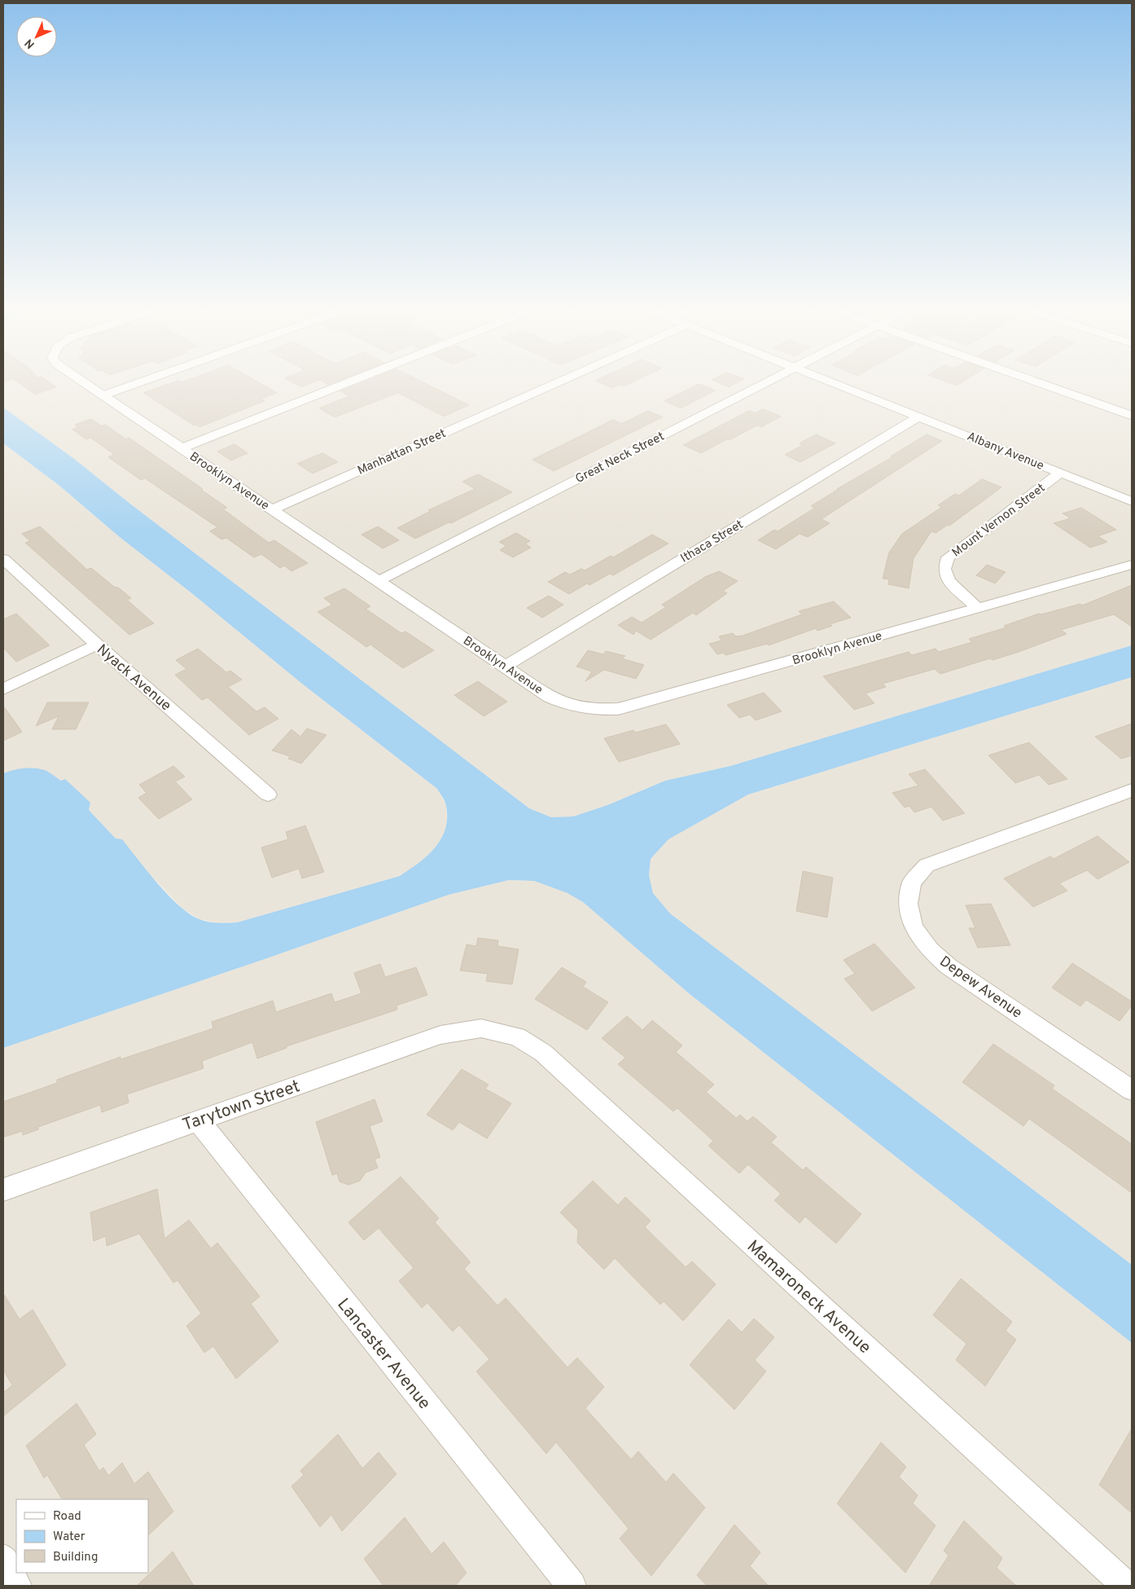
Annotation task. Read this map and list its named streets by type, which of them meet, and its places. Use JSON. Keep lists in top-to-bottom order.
{
  "streets": {
    "street": [
      "Albany Avenue",
      "Manhattan Street",
      "Great Neck Street",
      "Brooklyn Avenue",
      "Mount Vernon Street",
      "Ithaca Street",
      "Nyack Avenue",
      "Depew Avenue",
      "Tarytown Street",
      "Mamaroneck Avenue",
      "Lancaster Avenue"
    ]
  },
  "crossings": [
    ["Albany Avenue", "Mount Vernon Street"],
    ["Albany Avenue", "Ithaca Street"],
    ["Manhattan Street", "Brooklyn Avenue"],
    ["Great Neck Street", "Brooklyn Avenue"],
    ["Brooklyn Avenue", "Mount Vernon Street"],
    ["Brooklyn Avenue", "Ithaca Street"],
    ["Tarytown Street", "Mamaroneck Avenue"],
    ["Tarytown Street", "Lancaster Avenue"]
  ],
  "legend": ["Road", "Water", "Building"],
  "north": "bottom left"
}
